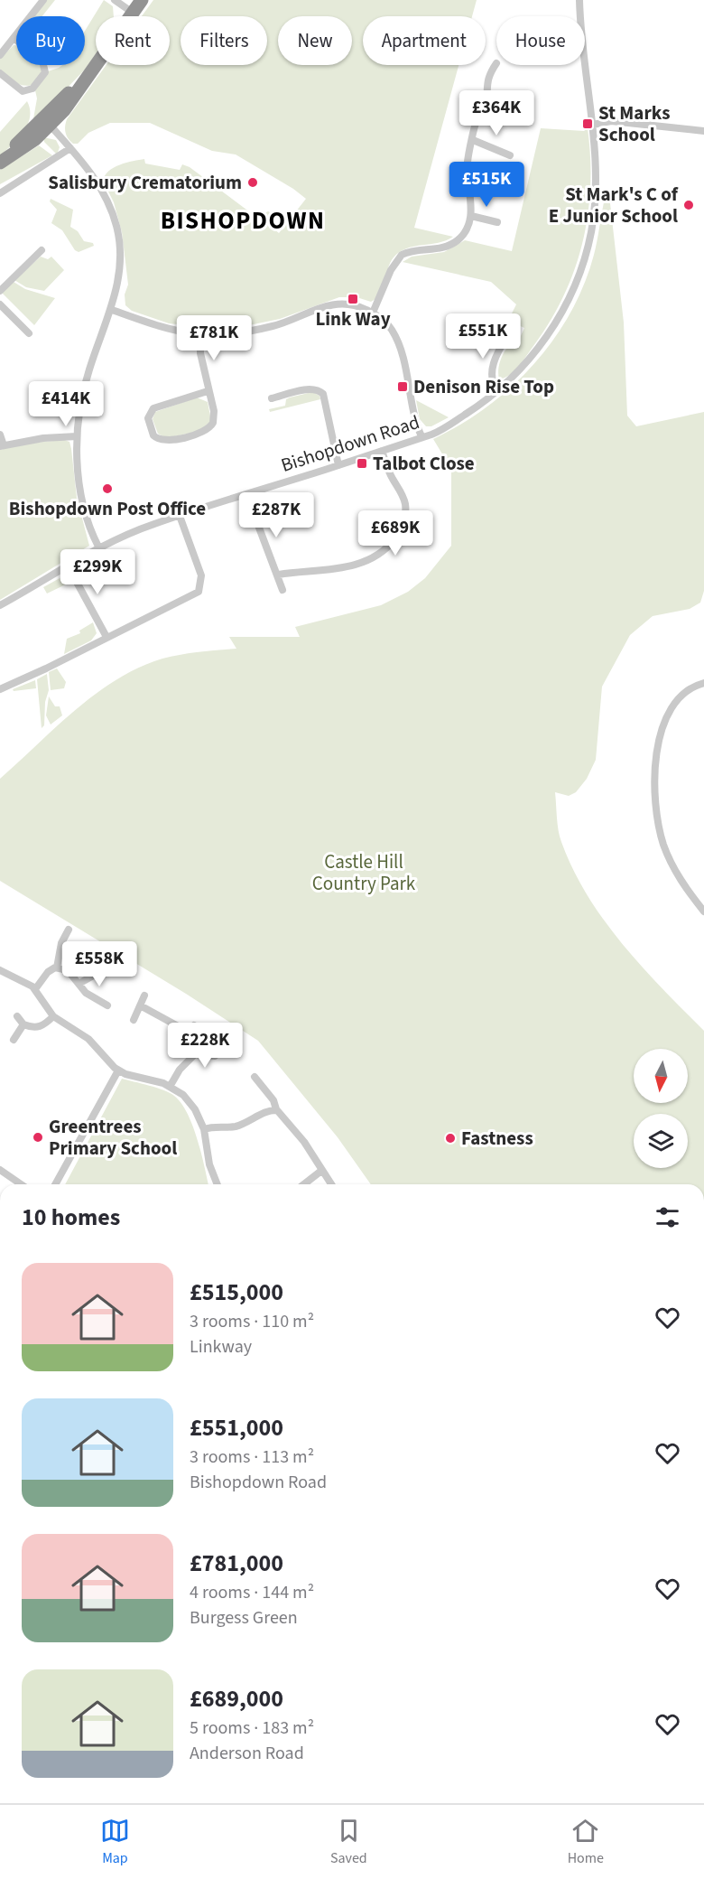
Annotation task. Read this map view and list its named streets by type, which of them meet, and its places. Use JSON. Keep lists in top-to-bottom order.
{
  "streets": {
    "street": ["Bishopdown Road"]
  },
  "districts": ["BISHOPDOWN"],
  "parks": ["Castle Hill Country Park"],
  "places": {
    "transit": [
      "St Marks School",
      "Link Way",
      "Denison Rise Top",
      "Talbot Close"
    ],
    "other": [
      "Salisbury Crematorium",
      "St Mark's C of E Junior School",
      "Bishopdown Post Office",
      "Greentrees Primary School",
      "Fastness"
    ]
  },
  "north": "bottom",
  "page": {
    "chip": [
      "Buy",
      "Rent",
      "Filters",
      "New",
      "Apartment",
      "House"
    ],
    "price": [
      "£364K",
      "£515K",
      "£551K",
      "£781K",
      "£414K",
      "£287K",
      "£689K",
      "£299K",
      "£558K",
      "£228K"
    ],
    "heading": "10 homes",
    "list": [
      {
        "name": "£515,000",
        "note": "3 rooms · 110 m² · Linkway"
      },
      {
        "name": "£551,000",
        "note": "3 rooms · 113 m² · Bishopdown Road"
      },
      {
        "name": "£781,000",
        "note": "4 rooms · 144 m² · Burgess Green"
      },
      {
        "name": "£689,000",
        "note": "5 rooms · 183 m² · Anderson Road"
      }
    ],
    "tabs": ["Map", "Saved", "Home"]
  }
}
